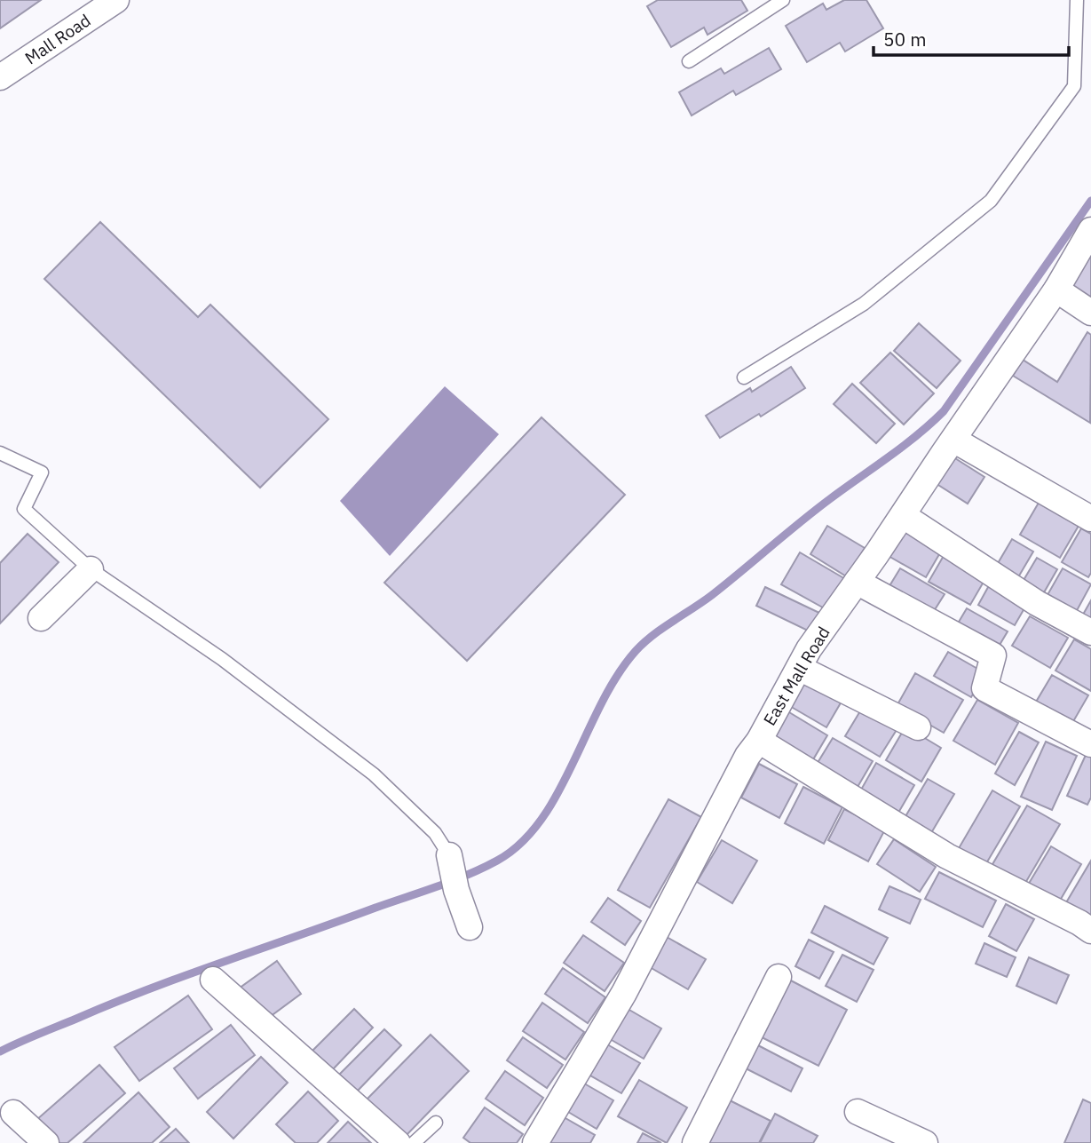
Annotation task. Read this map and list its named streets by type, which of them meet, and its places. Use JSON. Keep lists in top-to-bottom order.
{
  "streets": {
    "street": ["Mall Road", "East Mall Road"]
  },
  "scale_bar": "50 m"
}
